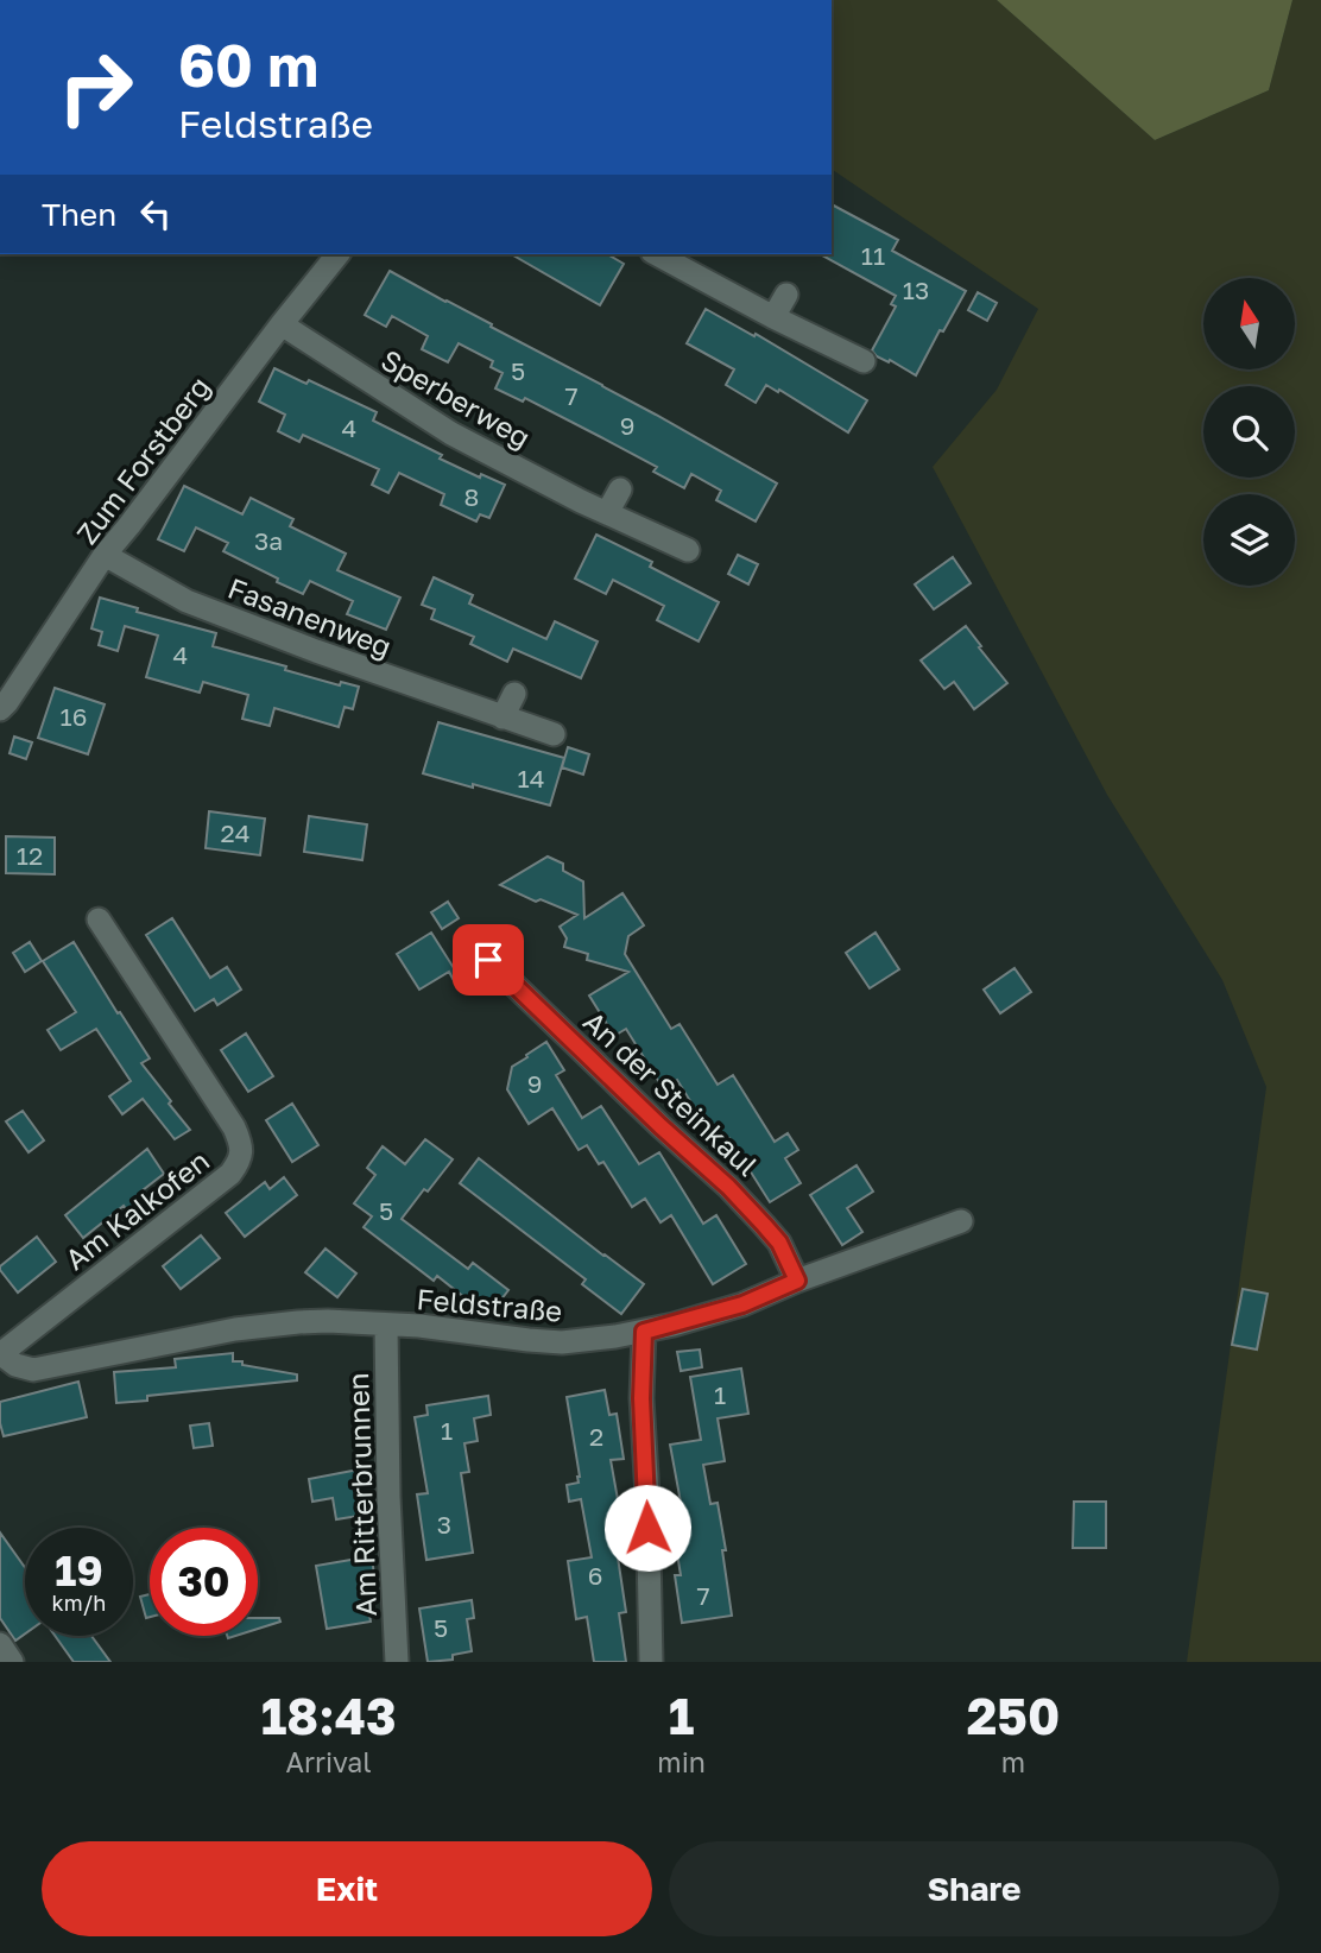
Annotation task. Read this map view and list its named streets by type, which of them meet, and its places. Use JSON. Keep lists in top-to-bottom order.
{
  "streets": {
    "street": [
      "Sperberweg",
      "Zum Forstberg",
      "Fasanenweg",
      "An der Steinkaul",
      "Am Kalkofen",
      "Feldstraße",
      "Am Ritterbrunnen"
    ]
  },
  "crossings": [
    ["Sperberweg", "Zum Forstberg"],
    ["Zum Forstberg", "Fasanenweg"],
    ["An der Steinkaul", "Feldstraße"],
    ["Am Kalkofen", "Feldstraße"],
    ["Feldstraße", "Am Ritterbrunnen"]
  ],
  "house_numbers": [
    "11",
    "13",
    "5",
    "7",
    "9",
    "4",
    "8",
    "3a",
    "4",
    "16",
    "14",
    "24",
    "12",
    "9",
    "5",
    "1",
    "1",
    "2",
    "3",
    "6",
    "7",
    "5"
  ],
  "north": "top",
  "page": {
    "turn": ["60 m", "Feldstraße"],
    "then": "Then",
    "speed": "19 km/h",
    "limit": "30",
    "eta": [
      "18:43",
      "Arrival",
      "1",
      "min",
      "250",
      "m"
    ],
    "buttons": ["Exit", "Share"]
  }
}
